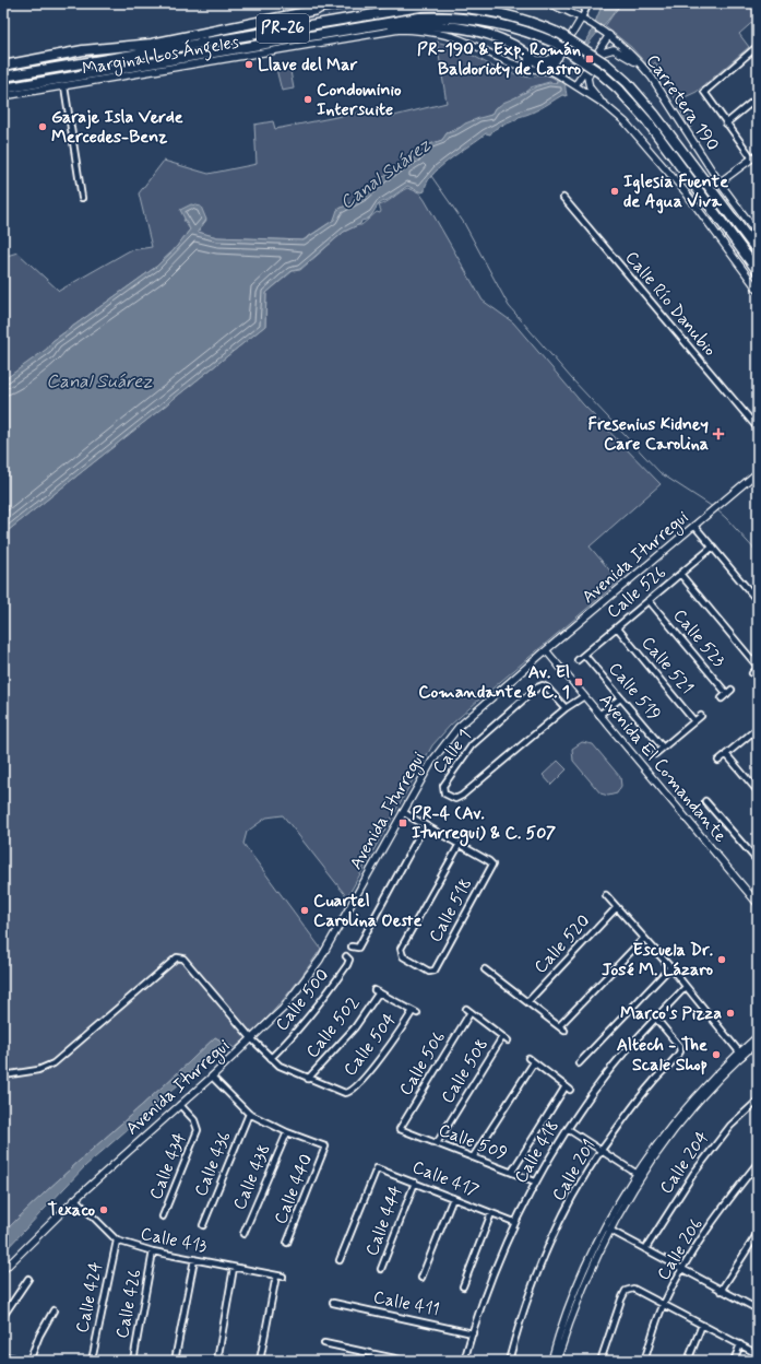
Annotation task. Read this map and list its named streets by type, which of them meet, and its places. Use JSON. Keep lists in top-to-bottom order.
{
  "streets": {
    "highway": ["PR-26"],
    "street": [
      "Marginal Los Ángeles",
      "Carretera 190",
      "Calle Río Danubio",
      "Avenida Iturregui",
      "Calle 526",
      "Calle 523",
      "Calle 521",
      "Calle 519",
      "Calle 1",
      "Avenida El Comandante",
      "Calle 518",
      "Calle 520",
      "Calle 500",
      "Calle 502",
      "Calle 504",
      "Calle 506",
      "Calle 508",
      "Calle 509",
      "Calle 418",
      "Calle 204",
      "Calle 436",
      "Calle 434",
      "Calle 201",
      "Calle 438",
      "Calle 417",
      "Calle 440",
      "Calle 444",
      "Calle 413",
      "Calle 206",
      "Calle 424",
      "Calle 426",
      "Calle 411"
    ]
  },
  "crossings": [
    ["Avenida Iturregui", "Avenida El Comandante"],
    ["Avenida Iturregui", "Calle 434"],
    ["Avenida Iturregui", "Calle 413"],
    ["Calle 526", "Calle 523"],
    ["Calle 526", "Calle 521"],
    ["Calle 526", "Calle 519"],
    ["Calle 1", "Avenida El Comandante"],
    ["Calle 502", "Calle 504"],
    ["Calle 506", "Calle 508"],
    ["Calle 506", "Calle 509"],
    ["Calle 508", "Calle 509"],
    ["Calle 509", "Calle 418"],
    ["Calle 418", "Calle 201"],
    ["Calle 418", "Calle 417"],
    ["Calle 418", "Calle 411"],
    ["Calle 438", "Calle 440"],
    ["Calle 417", "Calle 444"],
    ["Calle 413", "Calle 424"],
    ["Calle 413", "Calle 426"]
  ],
  "water": ["Canal Suárez"],
  "places": {
    "transit": ["PR-190 & Exp. Román Baldorioty de Castro", "Av. El Comandante & C. 1", "PR-4 (Av. Iturregui) & C. 507"],
    "other": [
      "Llave del Mar",
      "Condominio Intersuite",
      "Garaje Isla Verde Mercedes-Benz",
      "Iglesia Fuente de Agua Viva",
      "Cuartel Carolina Oeste",
      "Escuela Dr. José M. Lázaro",
      "Marco's Pizza",
      "Altech - The Scale Shop",
      "Texaco"
    ],
    "health": ["Fresenius Kidney Care Carolina"]
  }
}
